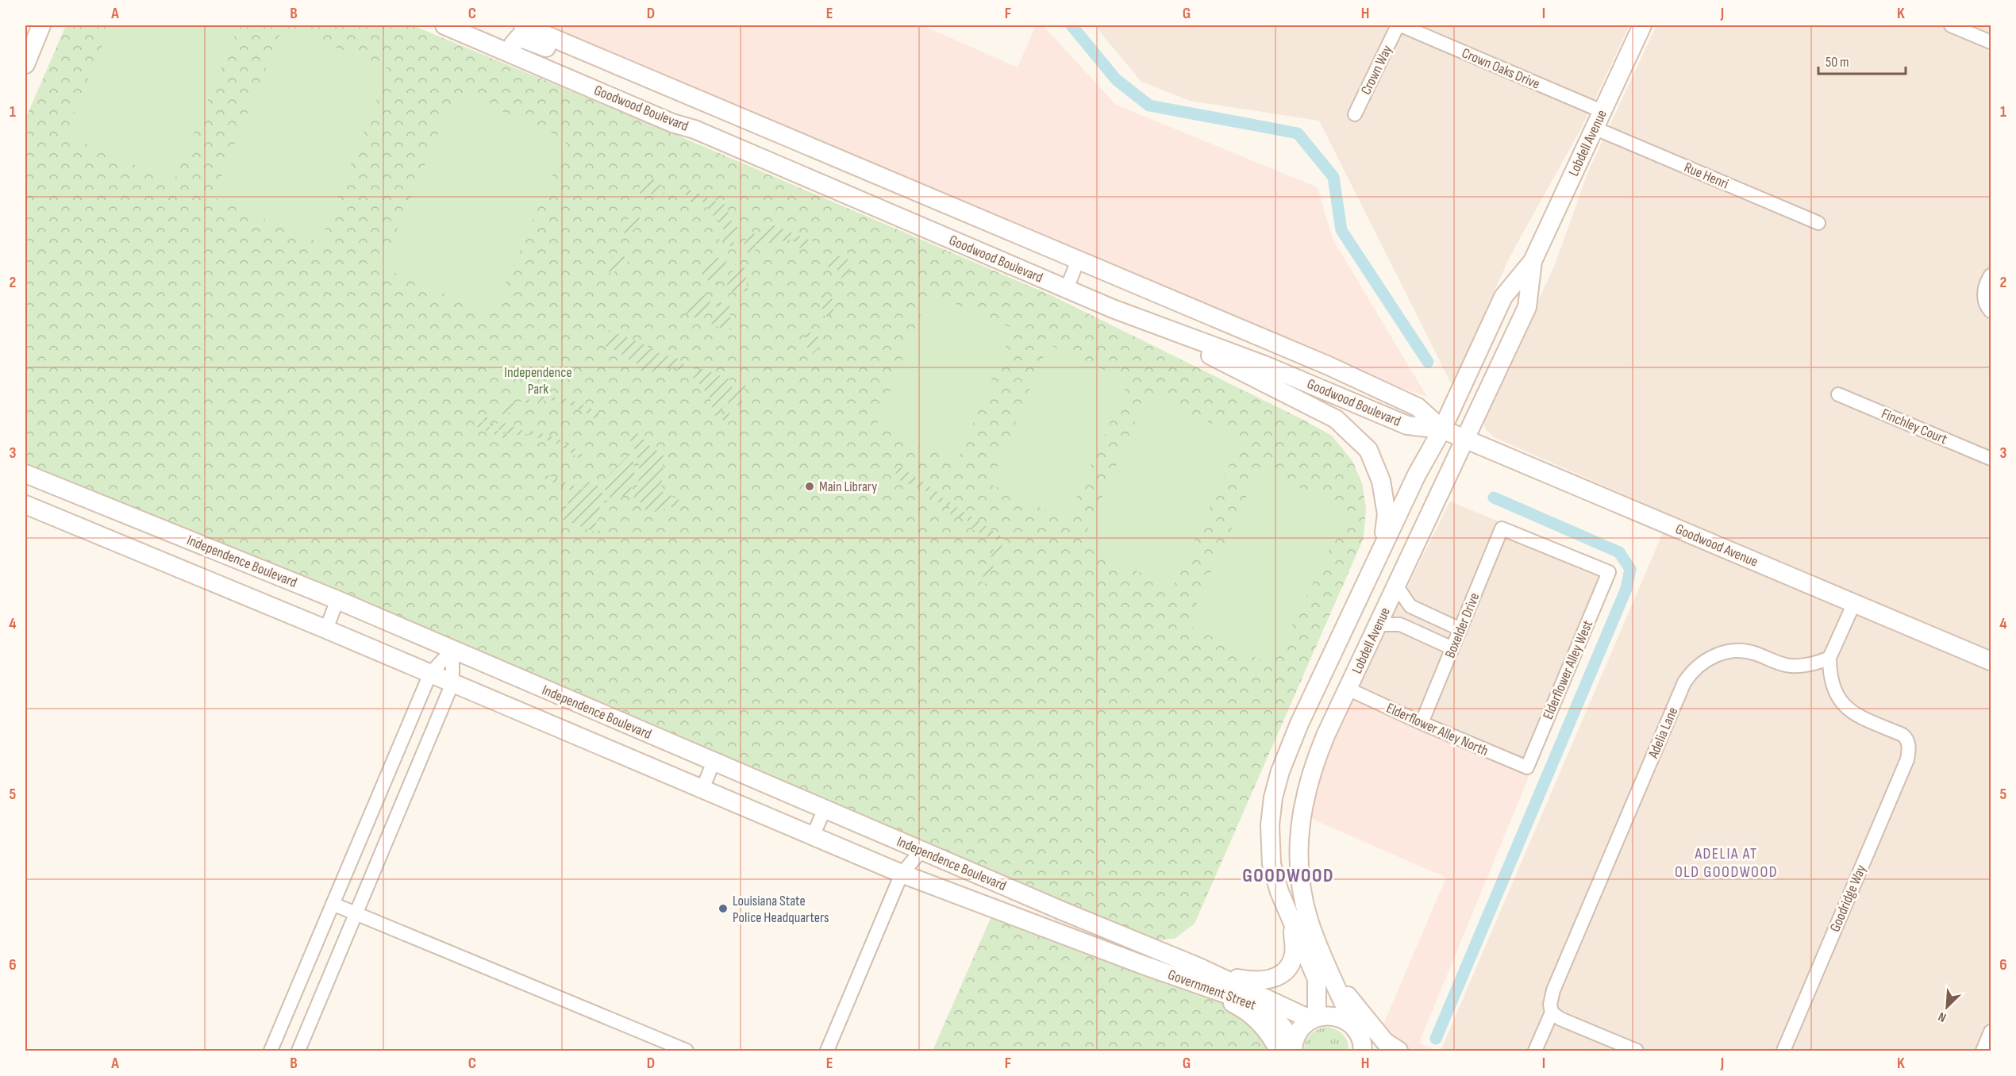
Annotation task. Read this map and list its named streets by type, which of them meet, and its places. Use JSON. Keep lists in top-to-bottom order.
{
  "streets": {
    "main road": [
      "Goodwood Boulevard",
      "Lobdell Avenue",
      "Goodwood Avenue",
      "Independence Boulevard",
      "Government Street"
    ],
    "street": [
      "Crown Oaks Drive",
      "Crown Way",
      "Rue Henri",
      "Finchley Court",
      "Boxelder Drive",
      "Elderflower Alley West",
      "Elderflower Alley North",
      "Adelia Lane",
      "Goodridge Way"
    ]
  },
  "crossings": [
    ["Crown Oaks Drive", "Crown Way"],
    ["Crown Oaks Drive", "Lobdell Avenue"],
    ["Goodwood Boulevard", "Lobdell Avenue"],
    ["Goodwood Boulevard", "Goodwood Avenue"],
    ["Lobdell Avenue", "Rue Henri"],
    ["Lobdell Avenue", "Goodwood Avenue"],
    ["Lobdell Avenue", "Elderflower Alley North"],
    ["Lobdell Avenue", "Government Street"],
    ["Independence Boulevard", "Government Street"],
    ["Boxelder Drive", "Elderflower Alley West"],
    ["Boxelder Drive", "Elderflower Alley North"],
    ["Elderflower Alley West", "Elderflower Alley North"],
    ["Adelia Lane", "Goodridge Way"]
  ],
  "districts": ["ADELIA AT OLD GOODWOOD", "GOODWOOD"],
  "parks": ["Independence Park"],
  "places": ["Main Library", "Louisiana State Police Headquarters"],
  "scale_bar": "50 m",
  "north": "bottom left",
  "grid": {
    "columns": [
      "A",
      "B",
      "C",
      "D",
      "E",
      "F",
      "G",
      "H",
      "I",
      "J",
      "K"
    ],
    "rows": [
      "1",
      "2",
      "3",
      "4",
      "5",
      "6"
    ]
  }
}
